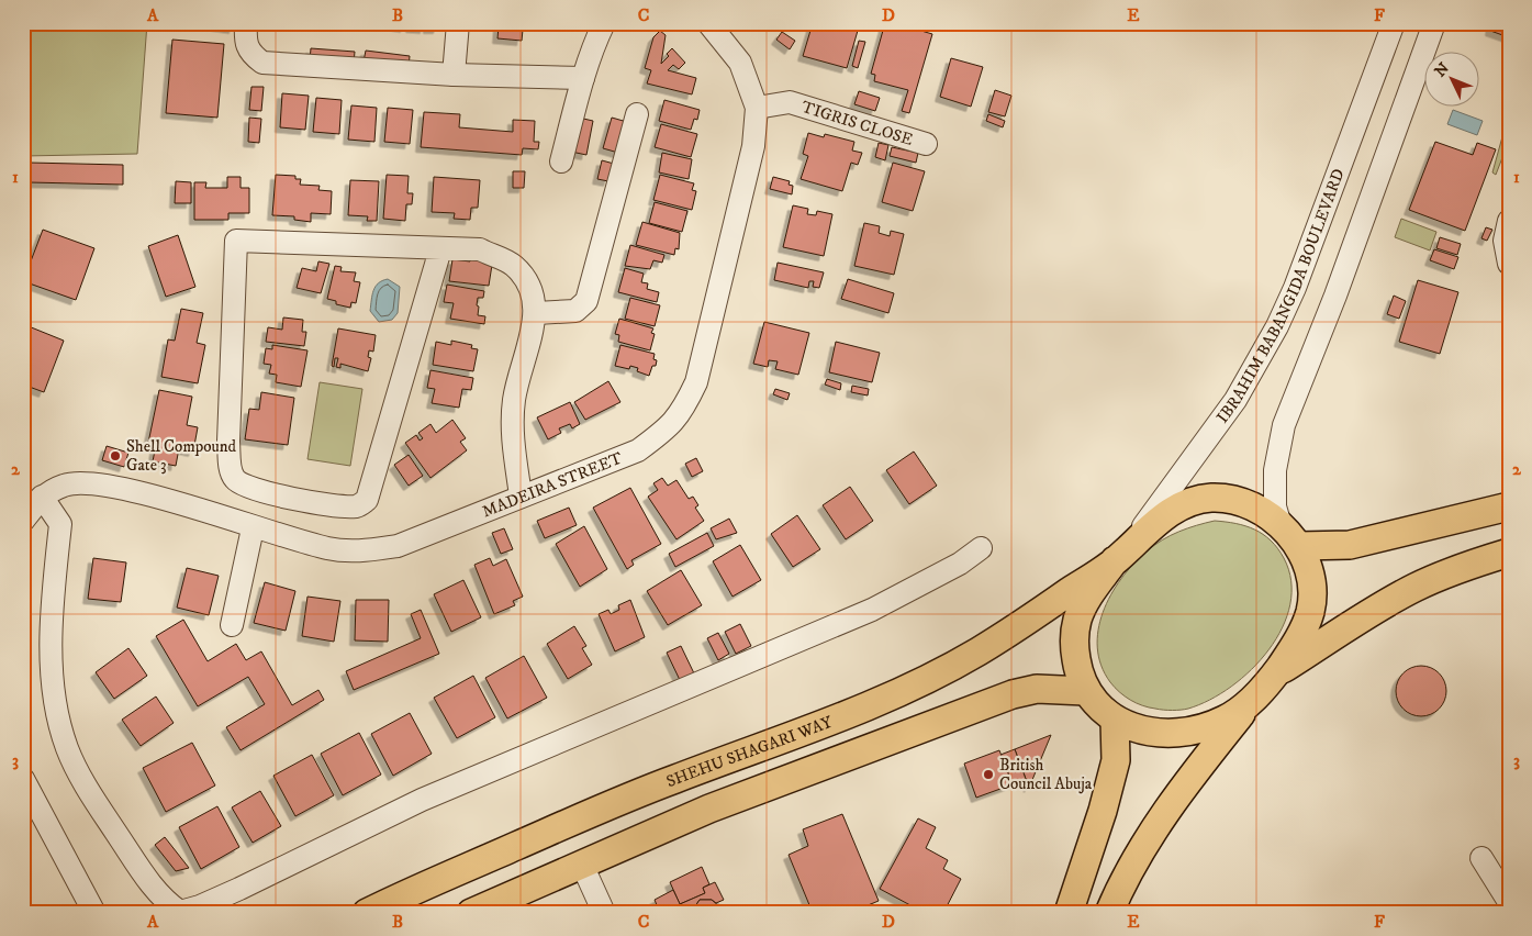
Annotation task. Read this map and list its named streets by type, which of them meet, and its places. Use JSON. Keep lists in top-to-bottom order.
{
  "streets": {
    "main road": ["SHEHU SHAGARI WAY"],
    "street": ["TIGRIS CLOSE", "IBRAHIM BABANGIDA BOULEVARD", "MADEIRA STREET"]
  },
  "crossings": [
    ["TIGRIS CLOSE", "MADEIRA STREET"],
    ["IBRAHIM BABANGIDA BOULEVARD", "SHEHU SHAGARI WAY"]
  ],
  "places": ["Shell Compound Gate 3", "British Council Abuja"],
  "north": "top left",
  "grid": {
    "columns": [
      "A",
      "B",
      "C",
      "D",
      "E",
      "F"
    ],
    "rows": ["1", "2", "3"]
  }
}
